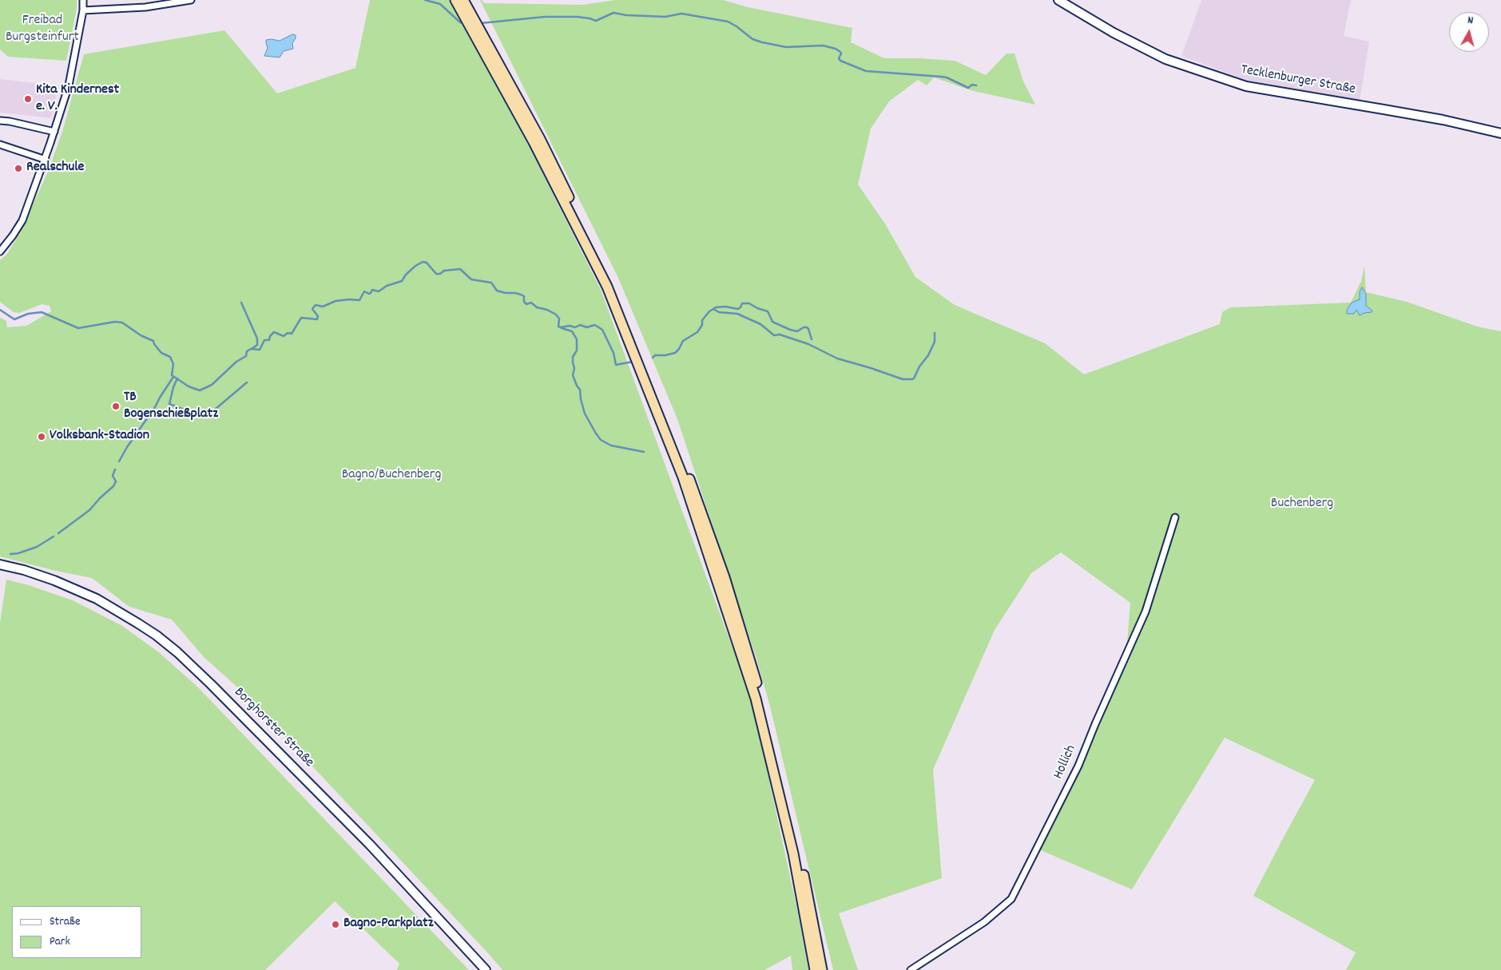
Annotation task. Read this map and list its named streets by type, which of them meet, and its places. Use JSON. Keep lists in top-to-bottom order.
{
  "streets": {
    "main road": ["Tecklenburger Straße", "Borghorster Straße"],
    "street": ["Hollich"]
  },
  "parks": ["Freibad Burgsteinfurt", "Bagno/Buchenberg", "Buchenberg"],
  "places": [
    "Kita Kindernest e. V.",
    "Realschule",
    "TB Bogenschießplatz",
    "Volksbank-Stadion",
    "Bagno-Parkplatz"
  ],
  "legend": ["Straße", "Park"],
  "north": "top"
}
